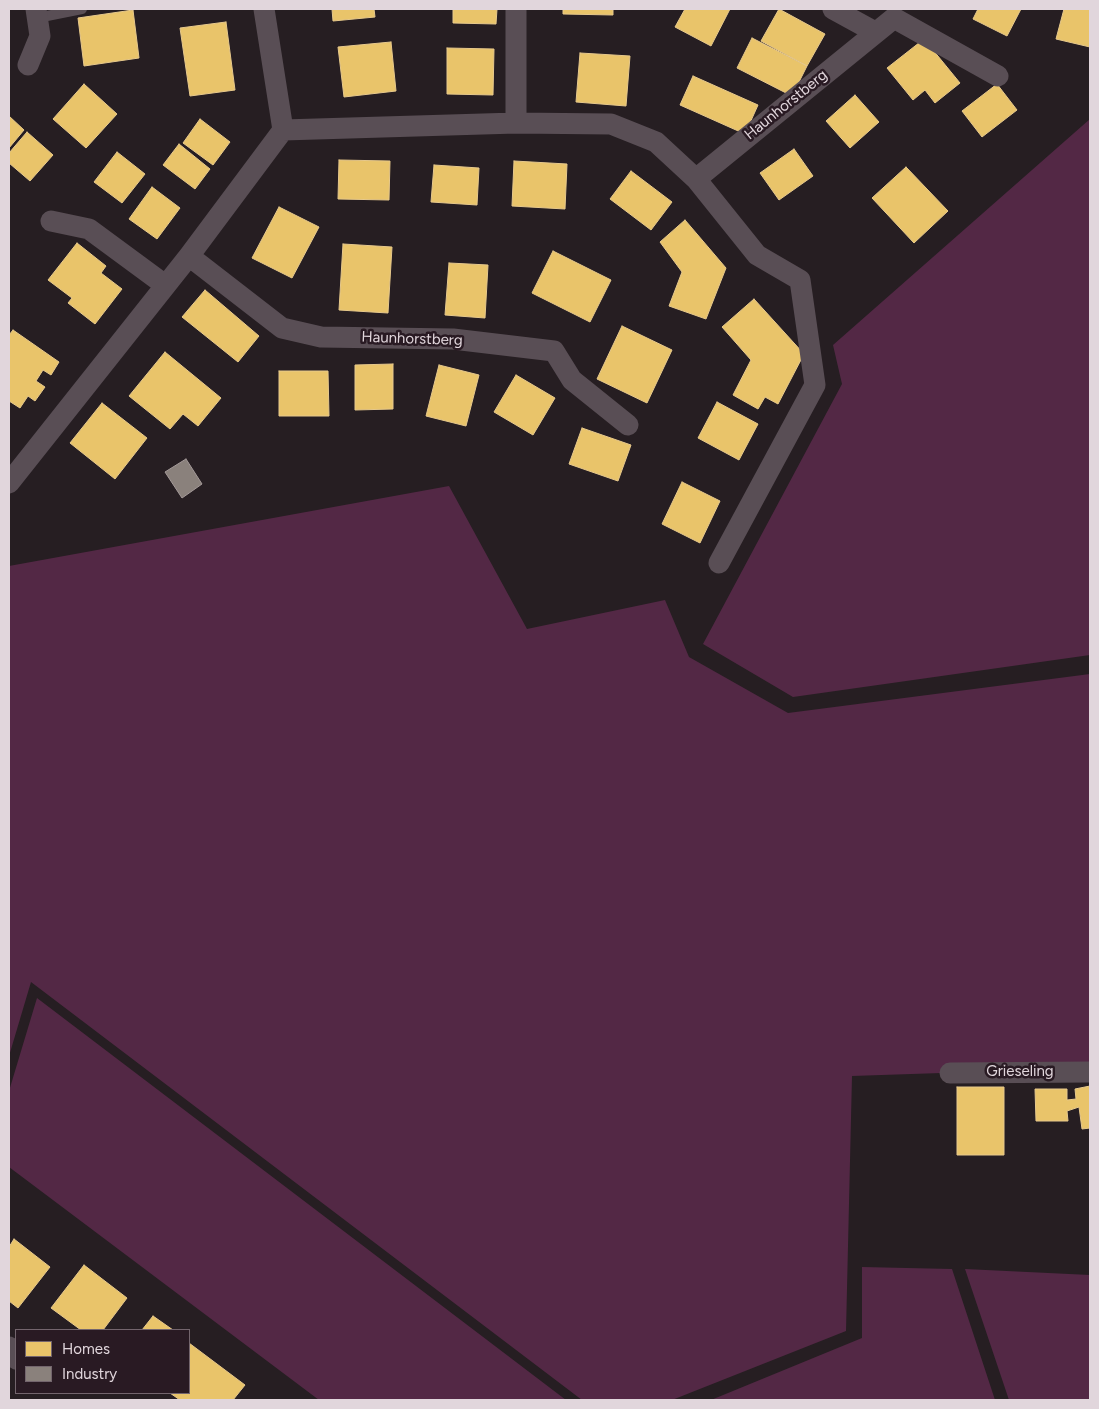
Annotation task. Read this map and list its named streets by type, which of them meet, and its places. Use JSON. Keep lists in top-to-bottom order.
{
  "streets": {
    "street": ["Haunhorstberg", "Grieseling"]
  },
  "legend": ["Homes", "Industry"]
}
